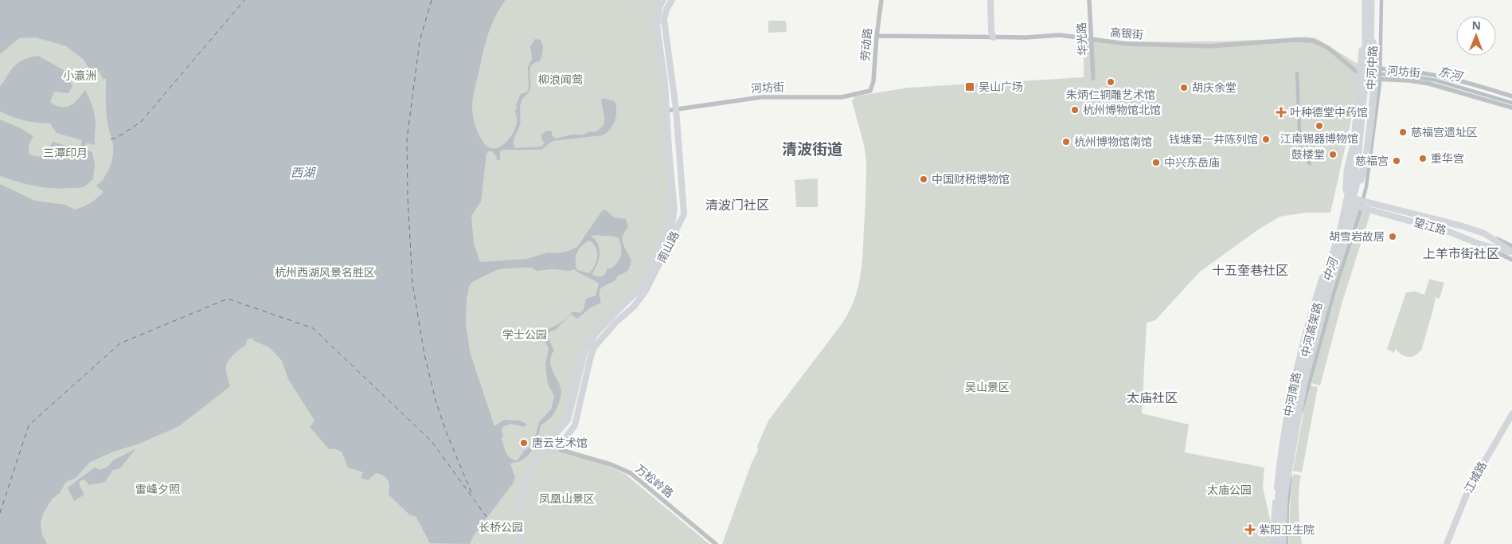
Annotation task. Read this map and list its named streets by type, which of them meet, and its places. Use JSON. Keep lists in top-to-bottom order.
{
  "streets": {
    "highway": ["中河高架路"],
    "main road": [
      "中河中路",
      "望江路",
      "南山路",
      "中河南路",
      "江城路"
    ],
    "street": [
      "高银街",
      "华光路",
      "劳动路",
      "河坊街",
      "万松岭路"
    ]
  },
  "crossings": [
    ["高银街", "华光路"],
    ["高银街", "劳动路"],
    ["高银街", "中河中路"],
    ["高银街", "河坊街"],
    ["劳动路", "河坊街"],
    ["中河中路", "河坊街"],
    ["中河中路", "望江路"],
    ["中河中路", "中河高架路"],
    ["中河中路", "中河南路"],
    ["河坊街", "南山路"],
    ["望江路", "中河南路"],
    ["南山路", "万松岭路"],
    ["中河高架路", "中河南路"]
  ],
  "districts": [
    "清波街道",
    "清波门社区",
    "上羊市街社区",
    "十五奎巷社区",
    "太庙社区"
  ],
  "water": ["东河", "西湖", "中河"],
  "parks": [
    "小瀛洲",
    "柳浪闻莺",
    "三潭印月",
    "杭州西湖风景名胜区",
    "学士公园",
    "吴山景区",
    "雷峰夕照",
    "太庙公园",
    "凤凰山景区",
    "长桥公园"
  ],
  "places": {
    "other": [
      "朱炳仁铜雕艺术馆",
      "胡庆余堂",
      "杭州博物馆北馆",
      "江南锡器博物馆",
      "慈福宫遗址区",
      "钱塘第一井陈列馆",
      "杭州博物馆南馆",
      "鼓楼堂",
      "重华宫",
      "慈福宫",
      "中兴东岳庙",
      "中国财税博物馆",
      "胡雪岩故居",
      "唐云艺术馆"
    ],
    "transit": ["吴山广场"],
    "health": ["叶种德堂中药馆", "紫阳卫生院"]
  },
  "north": "top"
}
